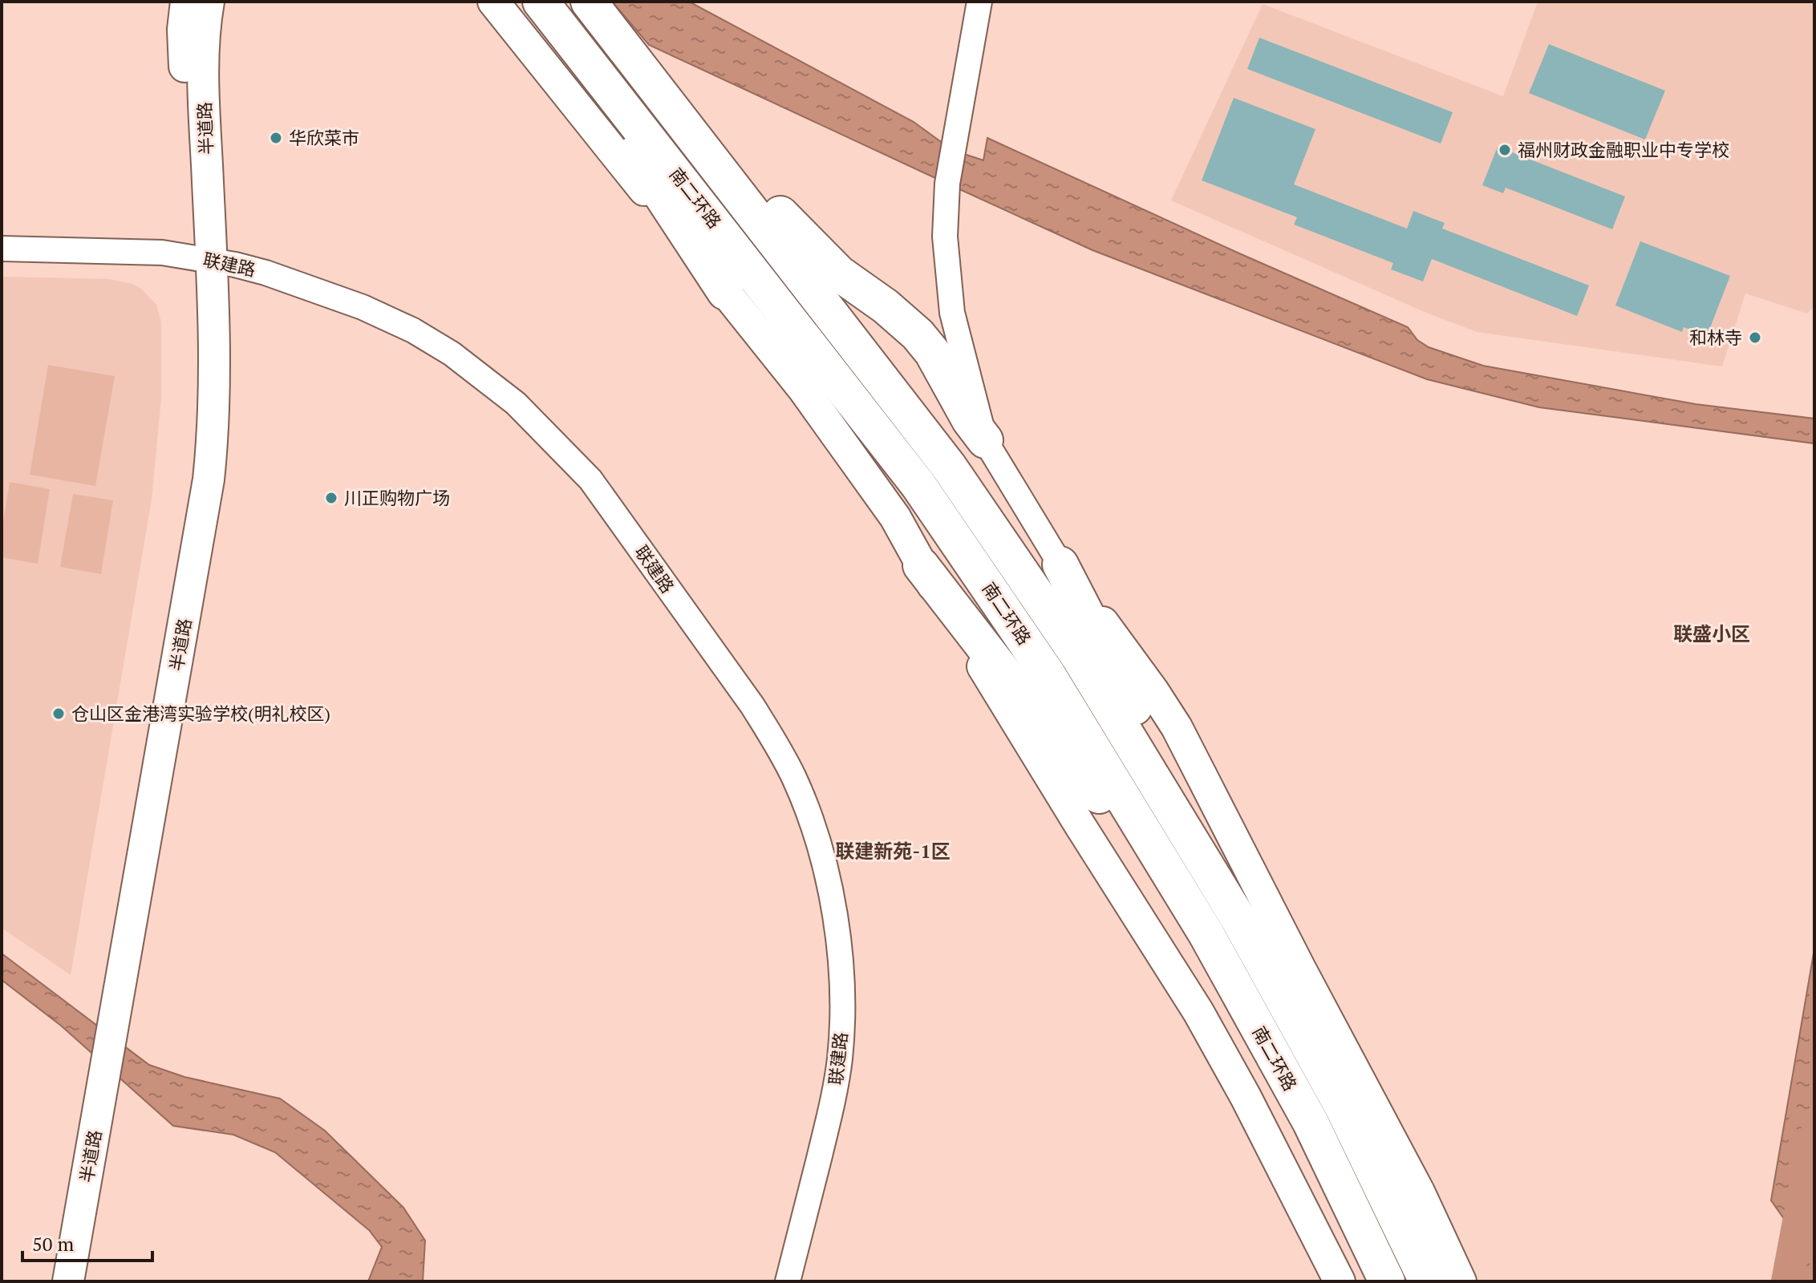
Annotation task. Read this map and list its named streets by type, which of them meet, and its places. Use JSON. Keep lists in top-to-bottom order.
{
  "streets": {
    "highway": ["南二环路"],
    "main road": ["半道路"],
    "street": ["联建路"]
  },
  "crossings": [
    ["半道路", "联建路"]
  ],
  "districts": ["联盛小区", "联建新苑-1区"],
  "places": [
    "华欣菜市",
    "福州财政金融职业中专学校",
    "和林寺",
    "川正购物广场",
    "仓山区金港湾实验学校(明礼校区)"
  ],
  "scale_bar": "50 m"
}
